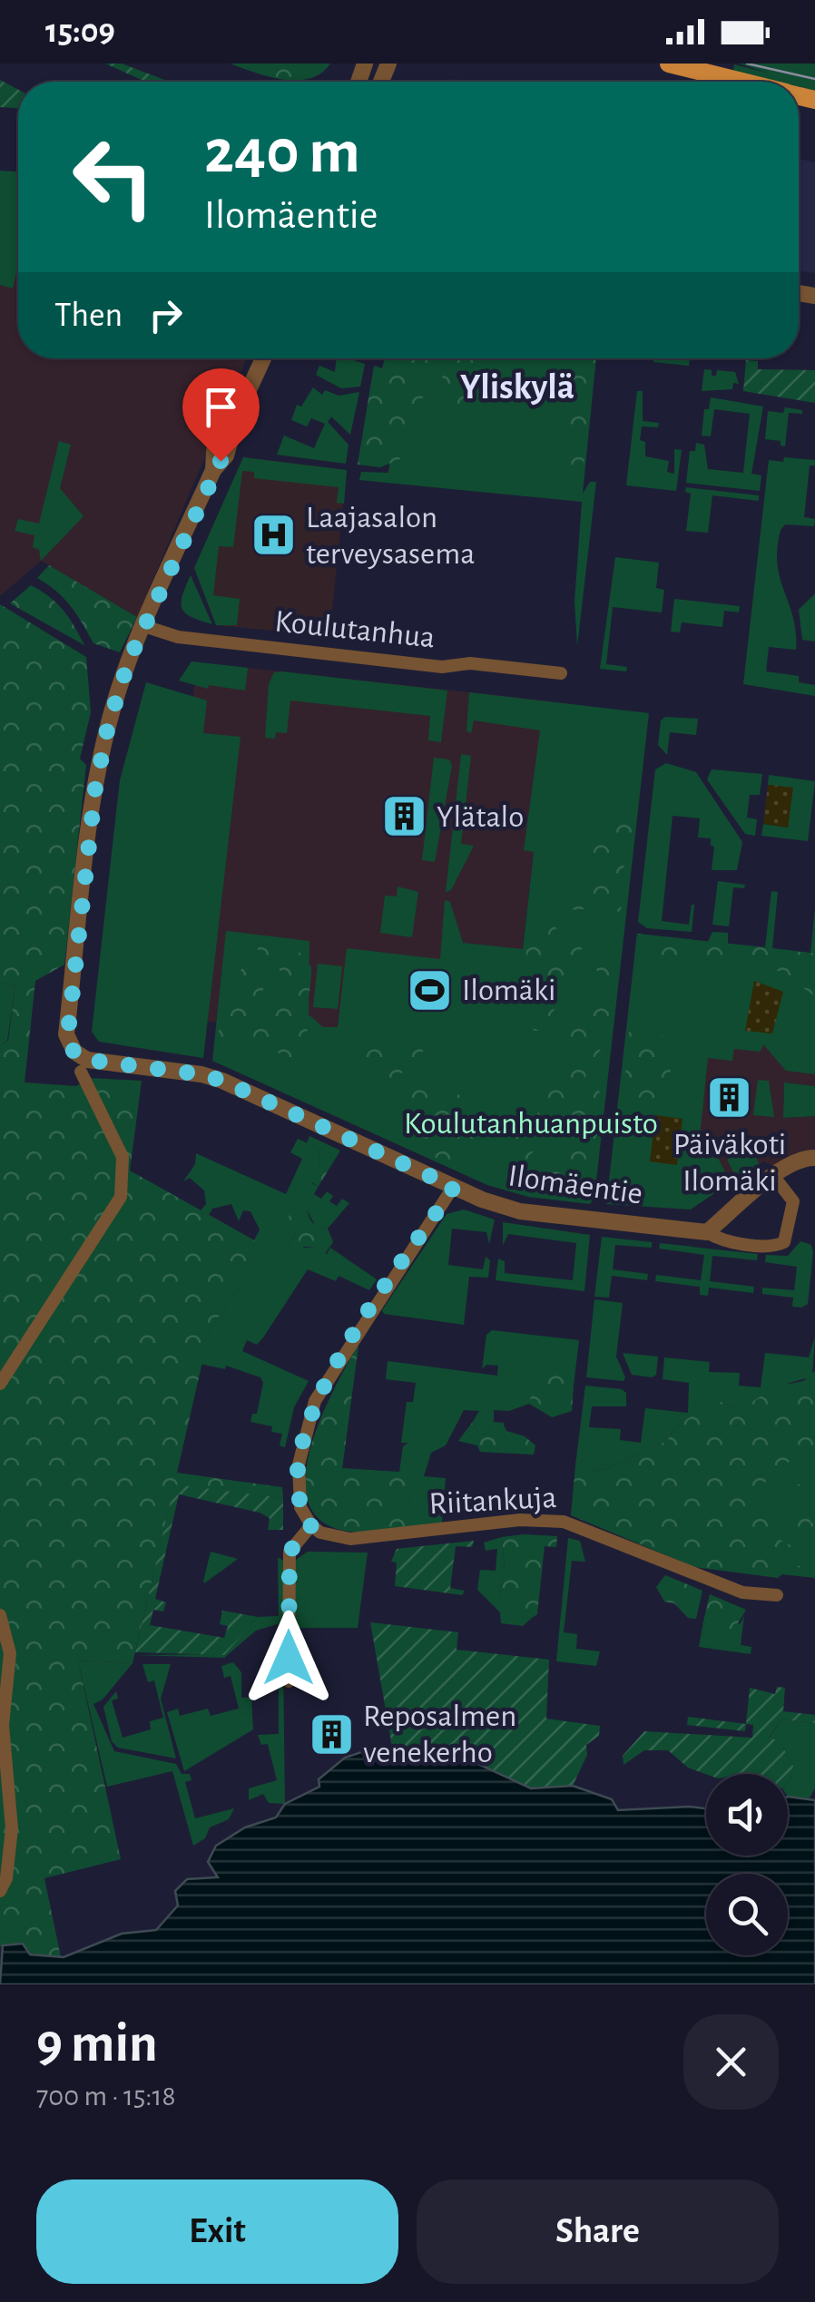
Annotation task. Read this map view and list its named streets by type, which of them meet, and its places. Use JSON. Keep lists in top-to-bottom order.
{
  "streets": {
    "street": ["Koulutanhua", "Ilomäentie", "Riitankuja"]
  },
  "districts": ["Yliskylä"],
  "parks": ["Koulutanhuanpuisto"],
  "places": {
    "hospital": ["Laajasalon terveysasema"],
    "building": ["Ylätalo", "Päiväkoti Ilomäki", "Reposalmen venekerho"],
    "sports": ["Ilomäki"]
  },
  "page": {
    "status": "15:09",
    "turn": ["240 m", "Ilomäentie"],
    "then": "Then",
    "heading": ["9 min", "700 m · 15:18"],
    "buttons": ["Exit", "Share"]
  }
}
